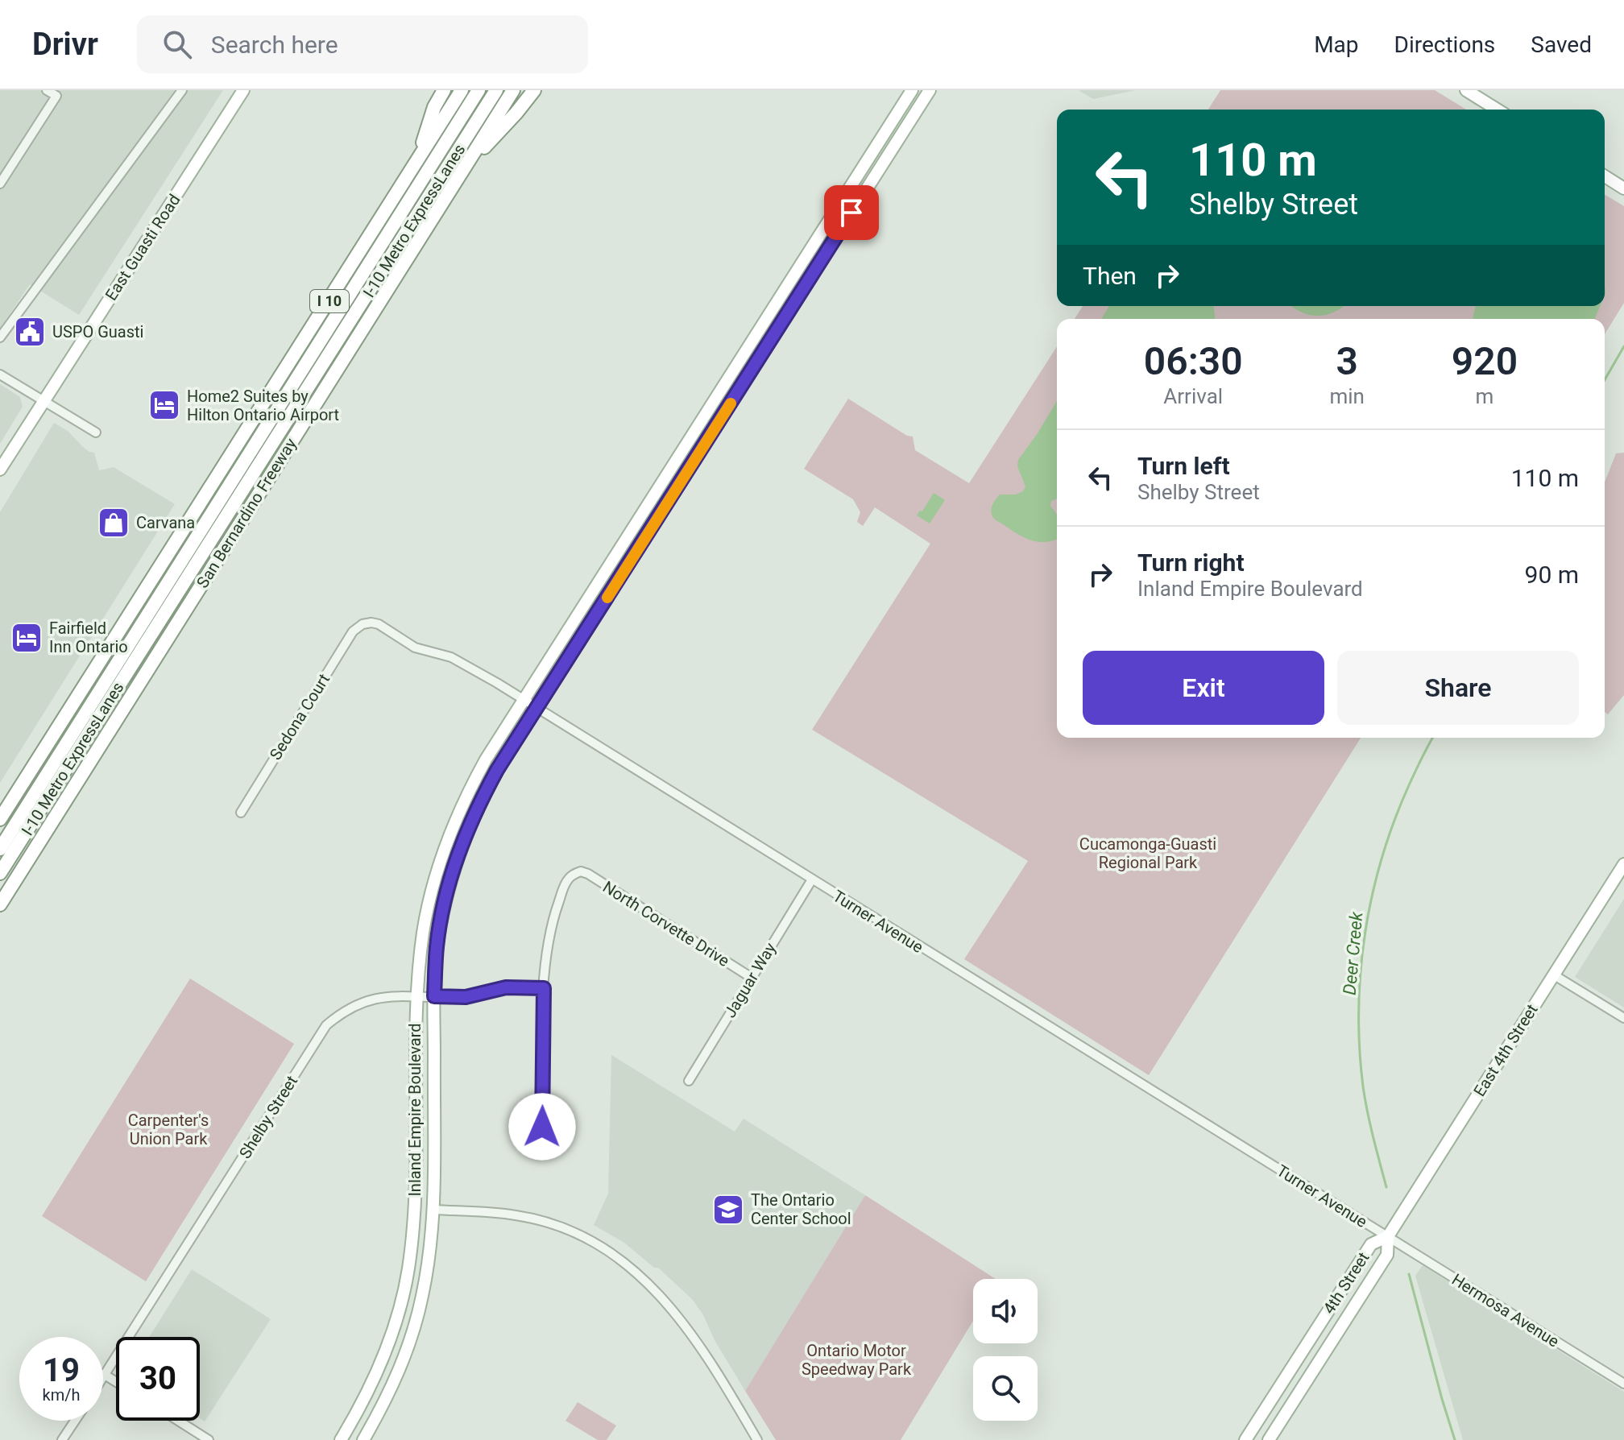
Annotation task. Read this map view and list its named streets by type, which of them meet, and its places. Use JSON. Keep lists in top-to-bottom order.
{
  "streets": {
    "highway": ["I-10 Metro ExpressLanes", "I 10", "San Bernardino Freeway"],
    "main road": [
      "East Guasti Road",
      "East 4th Street",
      "Inland Empire Boulevard",
      "4th Street"
    ],
    "street": [
      "Sedona Court",
      "Turner Avenue",
      "North Corvette Drive",
      "Jaguar Way",
      "Shelby Street",
      "Hermosa Avenue"
    ]
  },
  "crossings": [
    ["Sedona Court", "Turner Avenue"],
    ["Turner Avenue", "Jaguar Way"],
    ["Turner Avenue", "East 4th Street"],
    ["Turner Avenue", "Inland Empire Boulevard"],
    ["Turner Avenue", "4th Street"],
    ["Turner Avenue", "Hermosa Avenue"],
    ["North Corvette Drive", "Jaguar Way"],
    ["North Corvette Drive", "Shelby Street"],
    ["East 4th Street", "4th Street"],
    ["East 4th Street", "Hermosa Avenue"],
    ["Inland Empire Boulevard", "Shelby Street"],
    ["4th Street", "Hermosa Avenue"]
  ],
  "water": ["Deer Creek"],
  "parks": ["Cucamonga-Guasti Regional Park", "Carpenter's Union Park", "Ontario Motor Speedway Park"],
  "places": {
    "public building": ["USPO Guasti"],
    "hotel": ["Home2 Suites by Hilton Ontario Airport", "Fairfield Inn Ontario"],
    "shop": ["Carvana"],
    "school or university": ["The Ontario Center School"]
  },
  "page": {
    "header": "Drivr",
    "search": "Search here",
    "nav": ["Map", "Directions", "Saved"],
    "turn": ["110 m", "Shelby Street"],
    "then": "Then",
    "eta": [
      "06:30",
      "Arrival",
      "3",
      "min",
      "920",
      "m"
    ],
    "list": [
      {
        "name": "Turn left",
        "note": "Shelby Street",
        "value": "110 m"
      },
      {
        "name": "Turn right",
        "note": "Inland Empire Boulevard",
        "value": "90 m"
      }
    ],
    "buttons": ["Exit", "Share"],
    "speed": "19 km/h",
    "limit": "30"
  }
}
